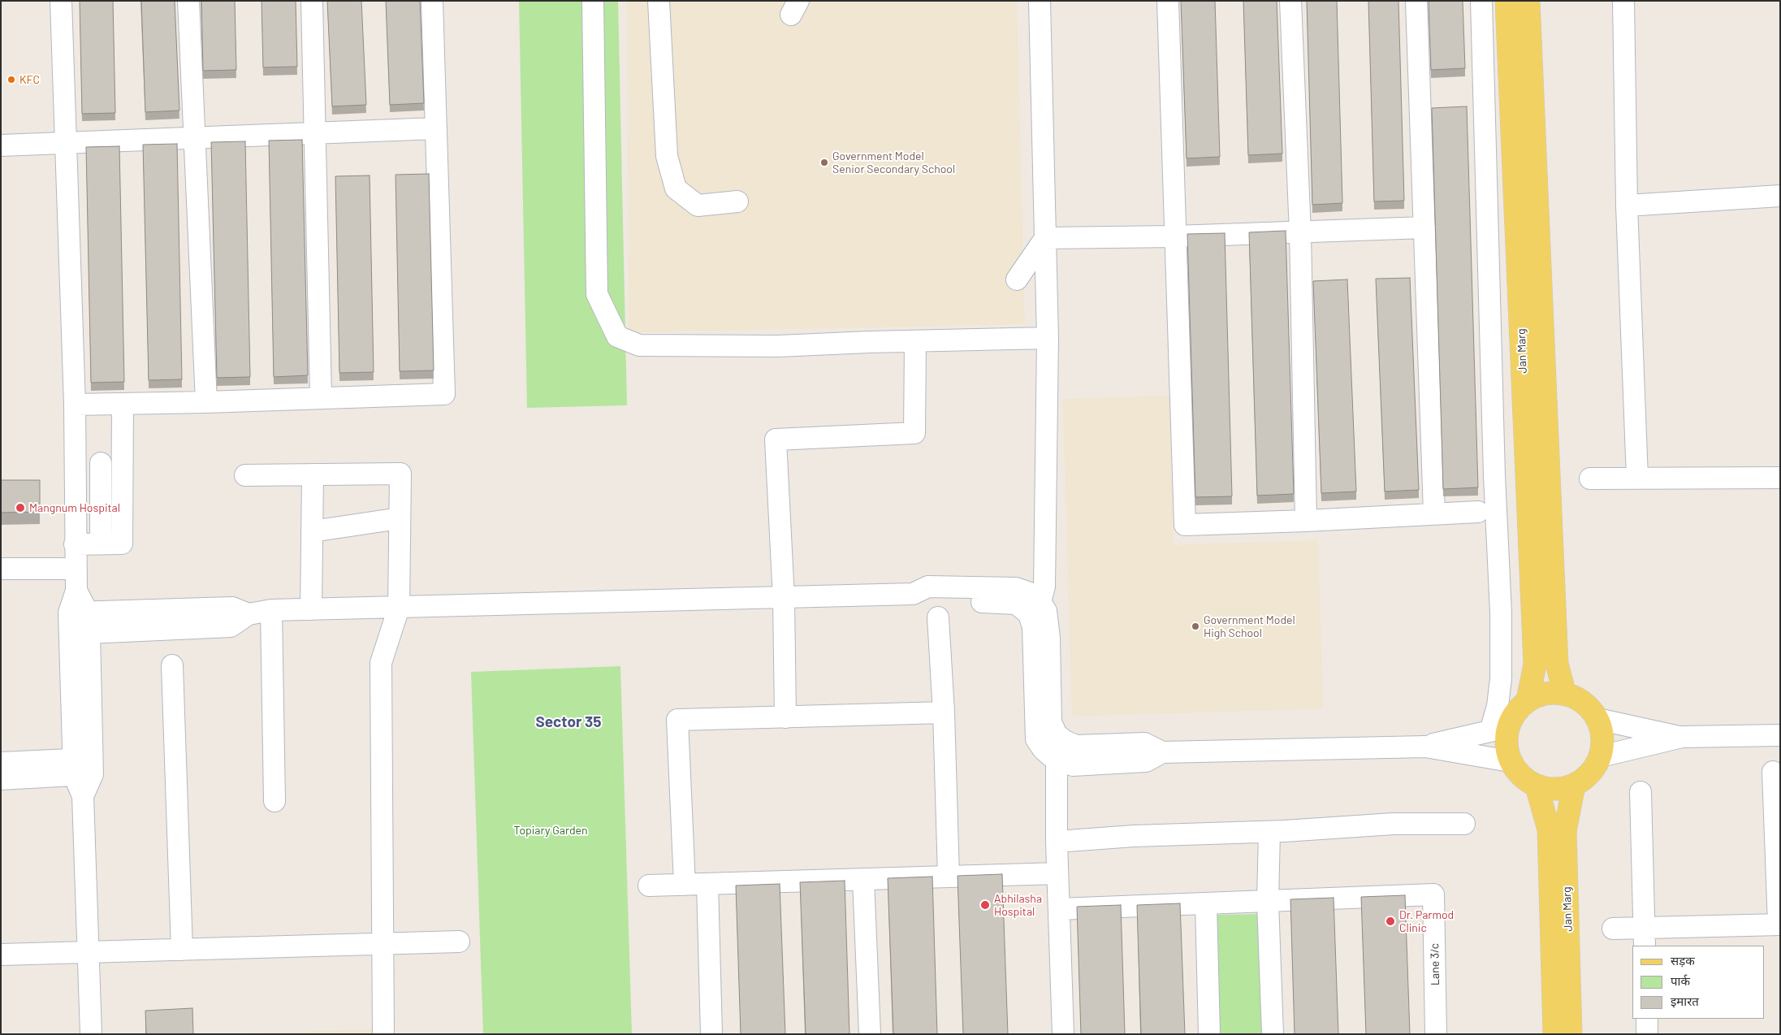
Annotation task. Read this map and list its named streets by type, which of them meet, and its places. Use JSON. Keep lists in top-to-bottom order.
{
  "streets": {
    "main road": ["Jan Marg"],
    "street": ["Lane 3/c"]
  },
  "districts": ["Sector 35"],
  "parks": ["Topiary Garden"],
  "places": [
    "KFC",
    "Government Model Senior Secondary School",
    "Mangnum Hospital",
    "Government Model High School",
    "Abhilasha Hospital",
    "Dr. Parmod Clinic"
  ],
  "legend": ["सड़क", "पार्क", "इमारत"]
}
